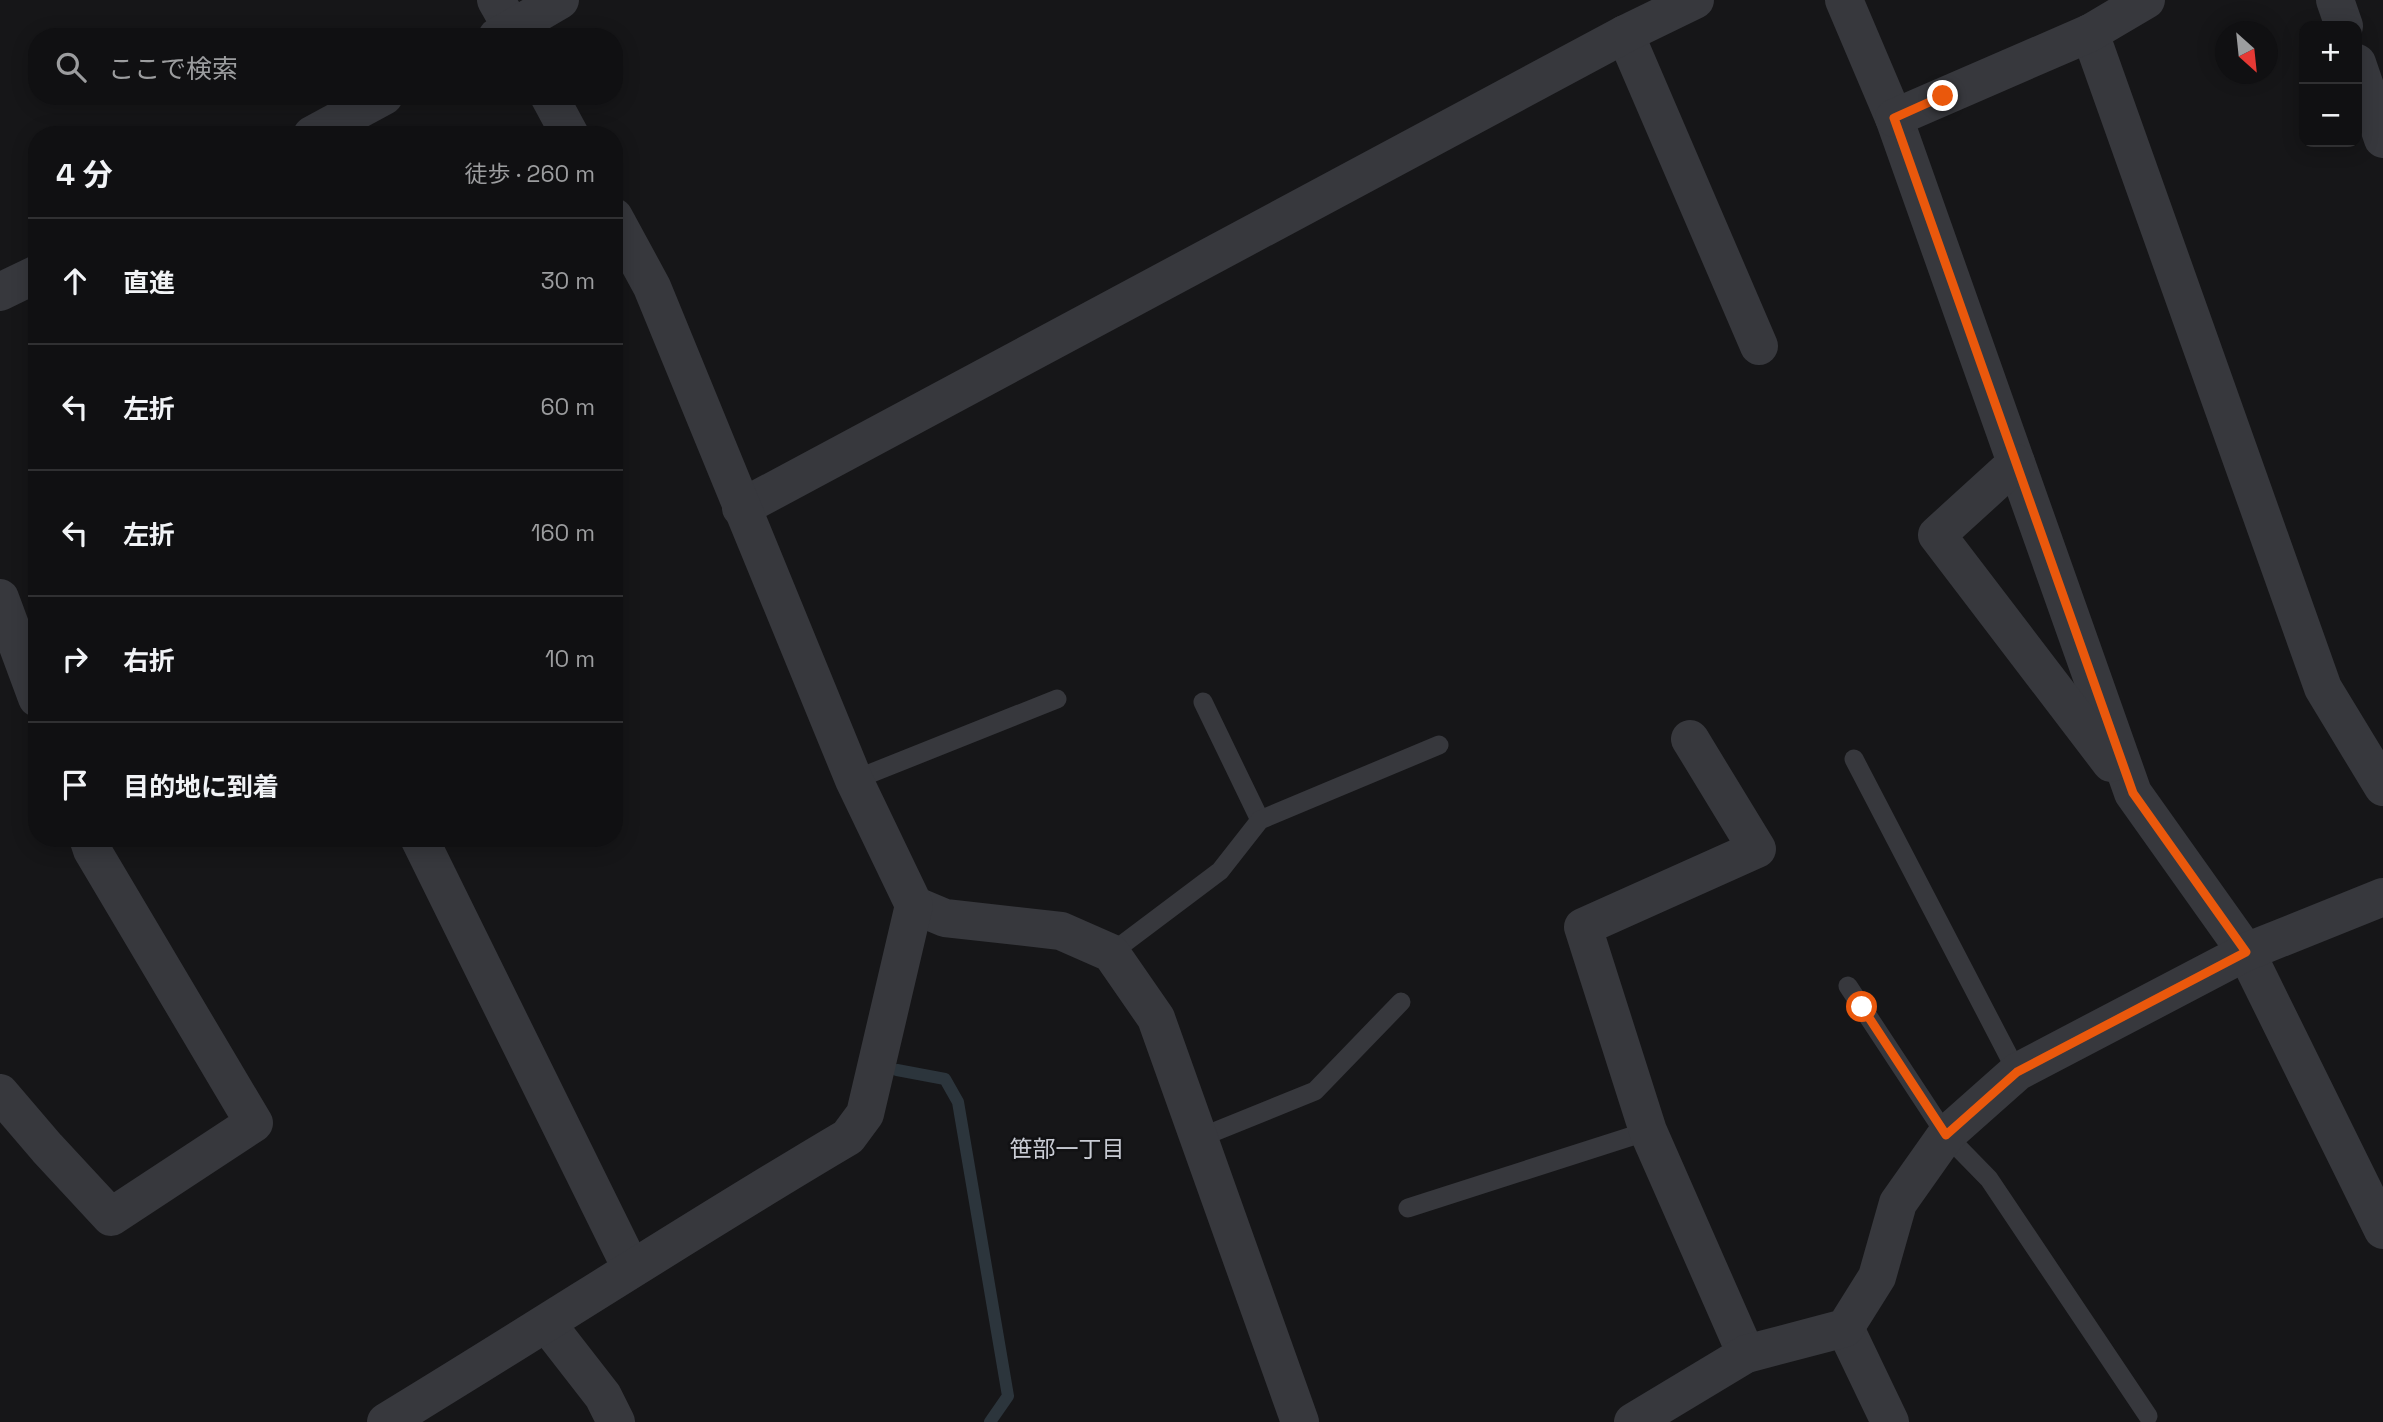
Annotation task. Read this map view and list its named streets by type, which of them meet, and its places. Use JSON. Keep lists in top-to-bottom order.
{
  "districts": ["笹部一丁目"],
  "north": "bottom right",
  "page": {
    "map_buttons": ["+", "−"],
    "search": "ここで検索",
    "heading": ["4 分", "徒歩 · 260 m"],
    "list": [
      ["直進", "30 m"],
      ["左折", "60 m"],
      ["左折", "160 m"],
      ["右折", "10 m"],
      "目的地に到着"
    ]
  }
}
